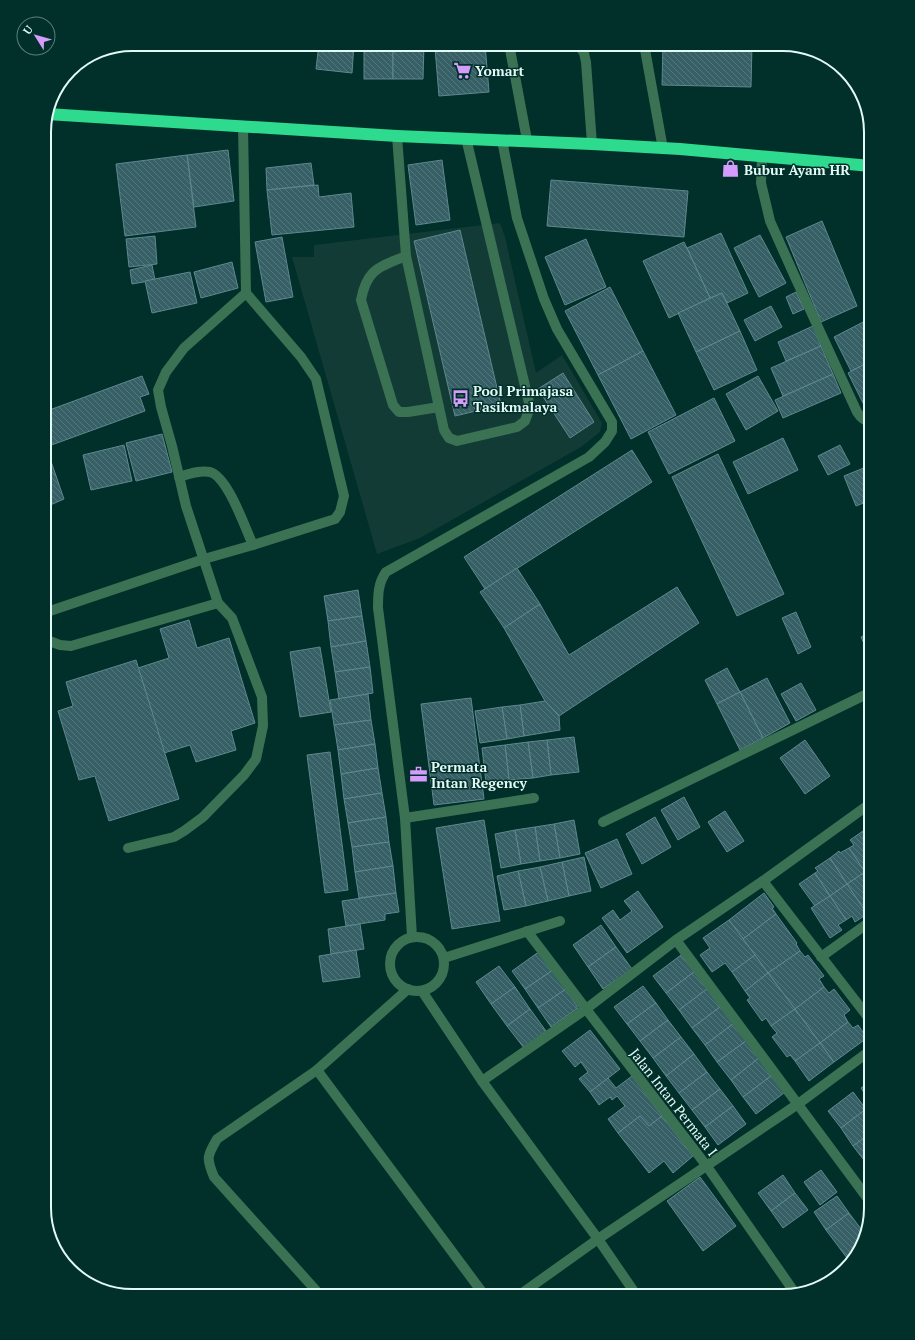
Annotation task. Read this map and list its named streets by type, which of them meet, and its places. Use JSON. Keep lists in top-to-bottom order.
{
  "streets": {
    "street": ["Jalan Intan Permata I"]
  },
  "places": {
    "supermarket": ["Yomart"],
    "shop": ["Bubur Ayam HR"],
    "bus stop": ["Pool Primajasa Tasikmalaya"],
    "office": ["Permata Intan Regency"]
  },
  "north": "top left"
}
